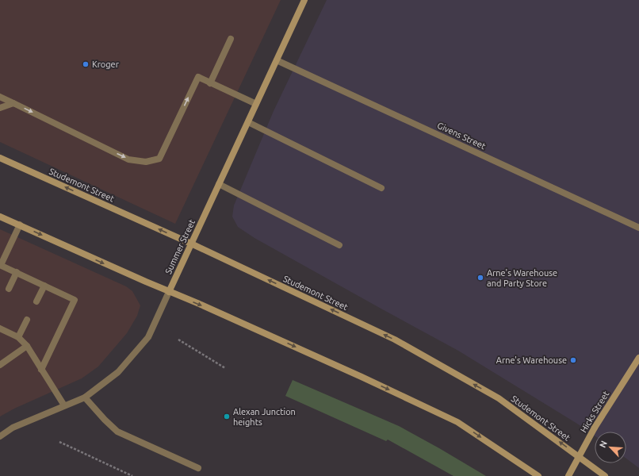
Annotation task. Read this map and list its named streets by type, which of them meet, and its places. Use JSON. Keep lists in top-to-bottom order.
{
  "streets": {
    "main road": ["Studemont Street", "Summer Street", "Hicks Street"],
    "street": ["Givens Street"]
  },
  "crossings": [
    ["Givens Street", "Summer Street"],
    ["Studemont Street", "Summer Street"]
  ],
  "places": [
    "Kroger",
    "Arne's Warehouse and Party Store",
    "Arne's Warehouse",
    "Alexan Junction heights"
  ],
  "north": "top left"
}
